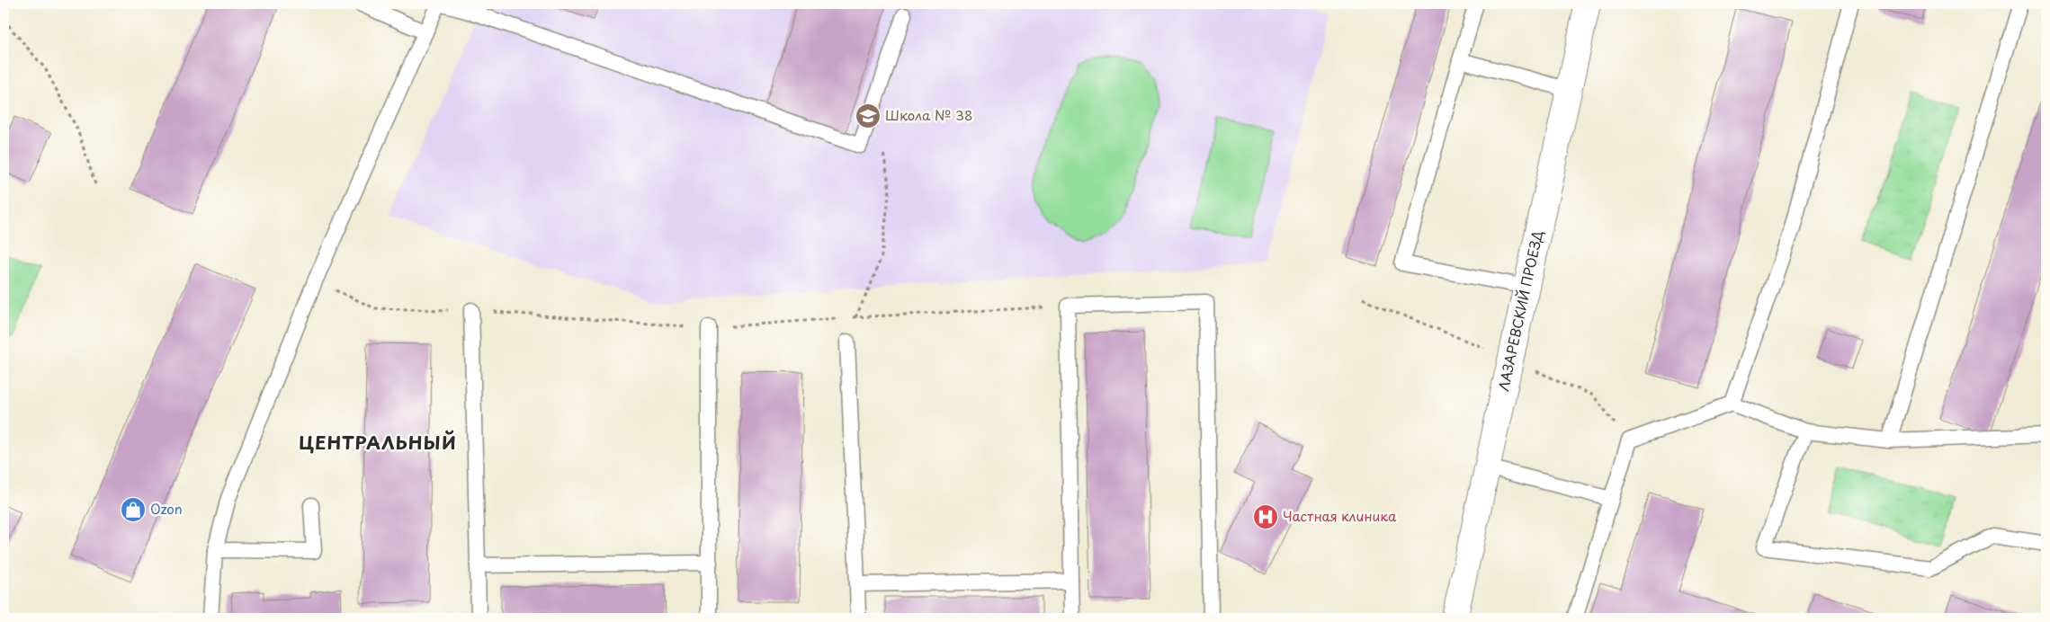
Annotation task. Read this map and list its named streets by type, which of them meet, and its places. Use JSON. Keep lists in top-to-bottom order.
{
  "streets": {
    "street": ["ЛАЗАРЕВСКИЙ ПРОЕЗД"]
  },
  "districts": ["ЦЕНТРАЛЬНЫЙ"],
  "places": {
    "school or university": ["Школа № 38"],
    "shop": ["Ozon"],
    "hospital": ["Частная клиника"]
  }
}
